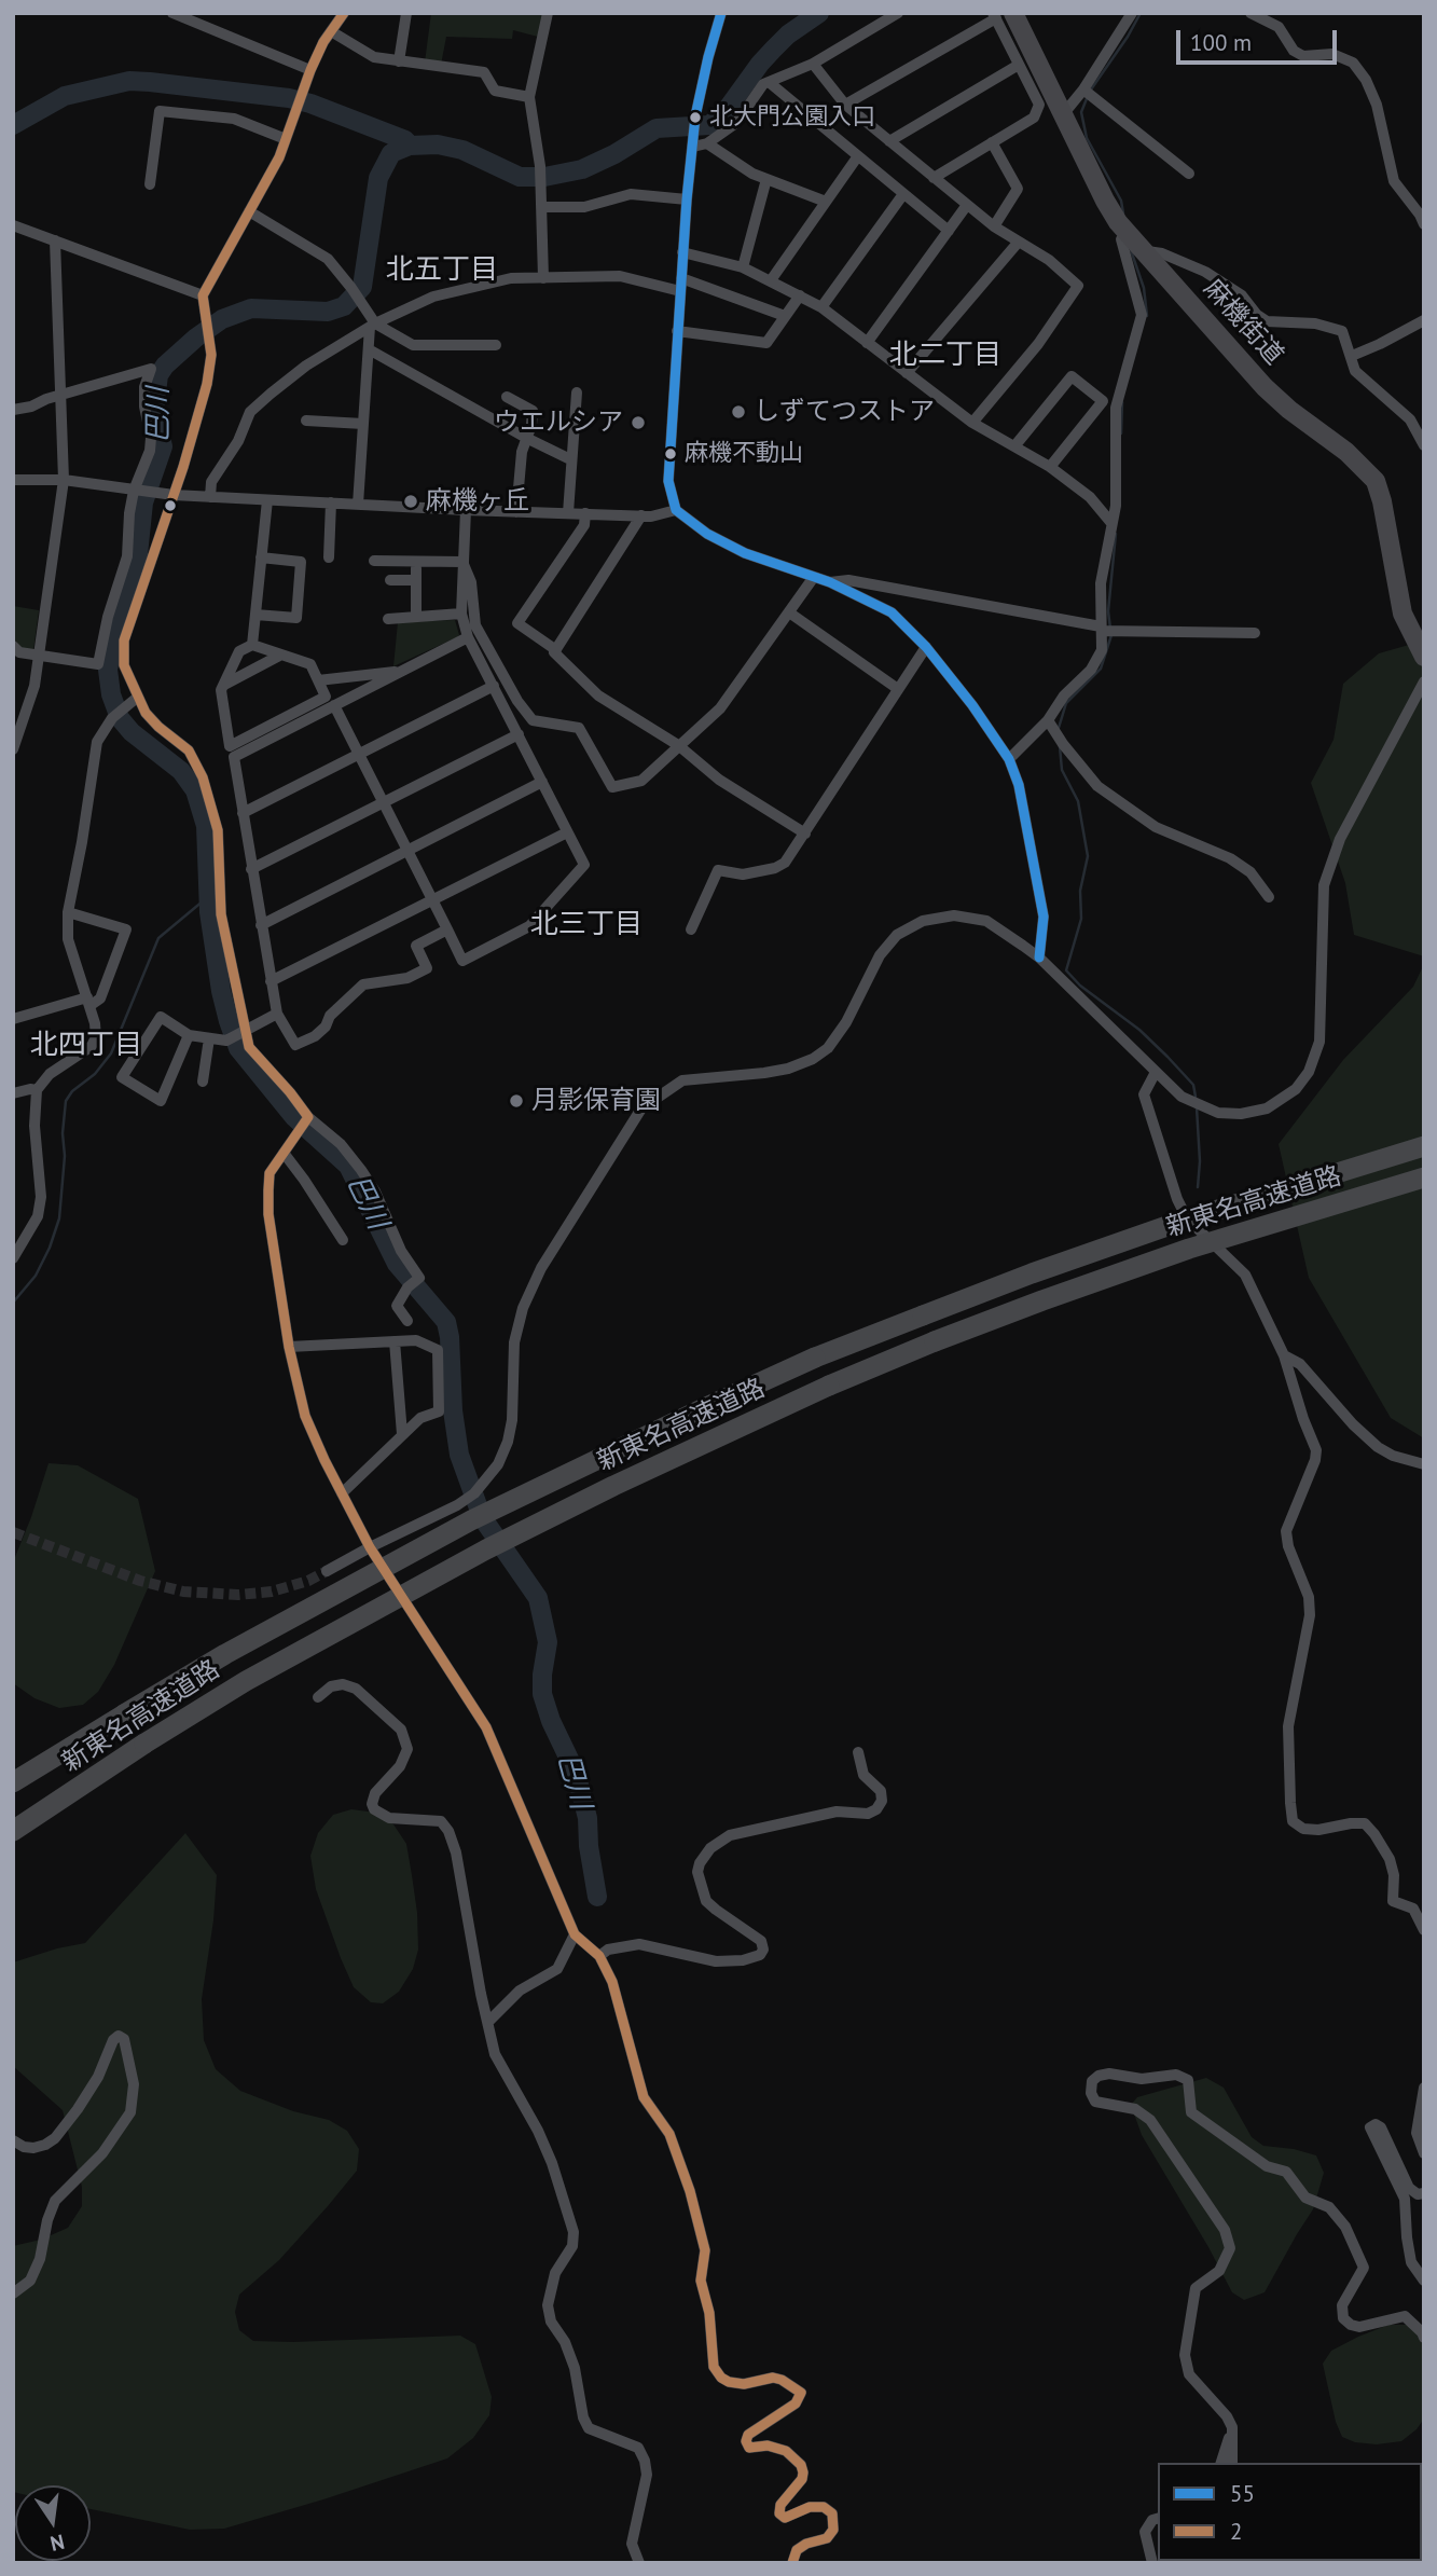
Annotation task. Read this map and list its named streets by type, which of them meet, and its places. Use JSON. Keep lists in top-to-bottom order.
{
  "streets": {
    "highway": ["新東名高速道路"],
    "main road": ["麻機街道"]
  },
  "districts": [
    "北五丁目",
    "北二丁目",
    "北三丁目",
    "北四丁目"
  ],
  "water": ["巴川"],
  "places": [
    "北大門公園入口",
    "しずてつストア",
    "ウエルシア",
    "麻機不動山",
    "麻機ヶ丘",
    "月影保育園"
  ],
  "lines": ["transit line 55", "transit line 2"],
  "legend": ["55", "2"],
  "scale_bar": "100 m",
  "north": "bottom"
}
